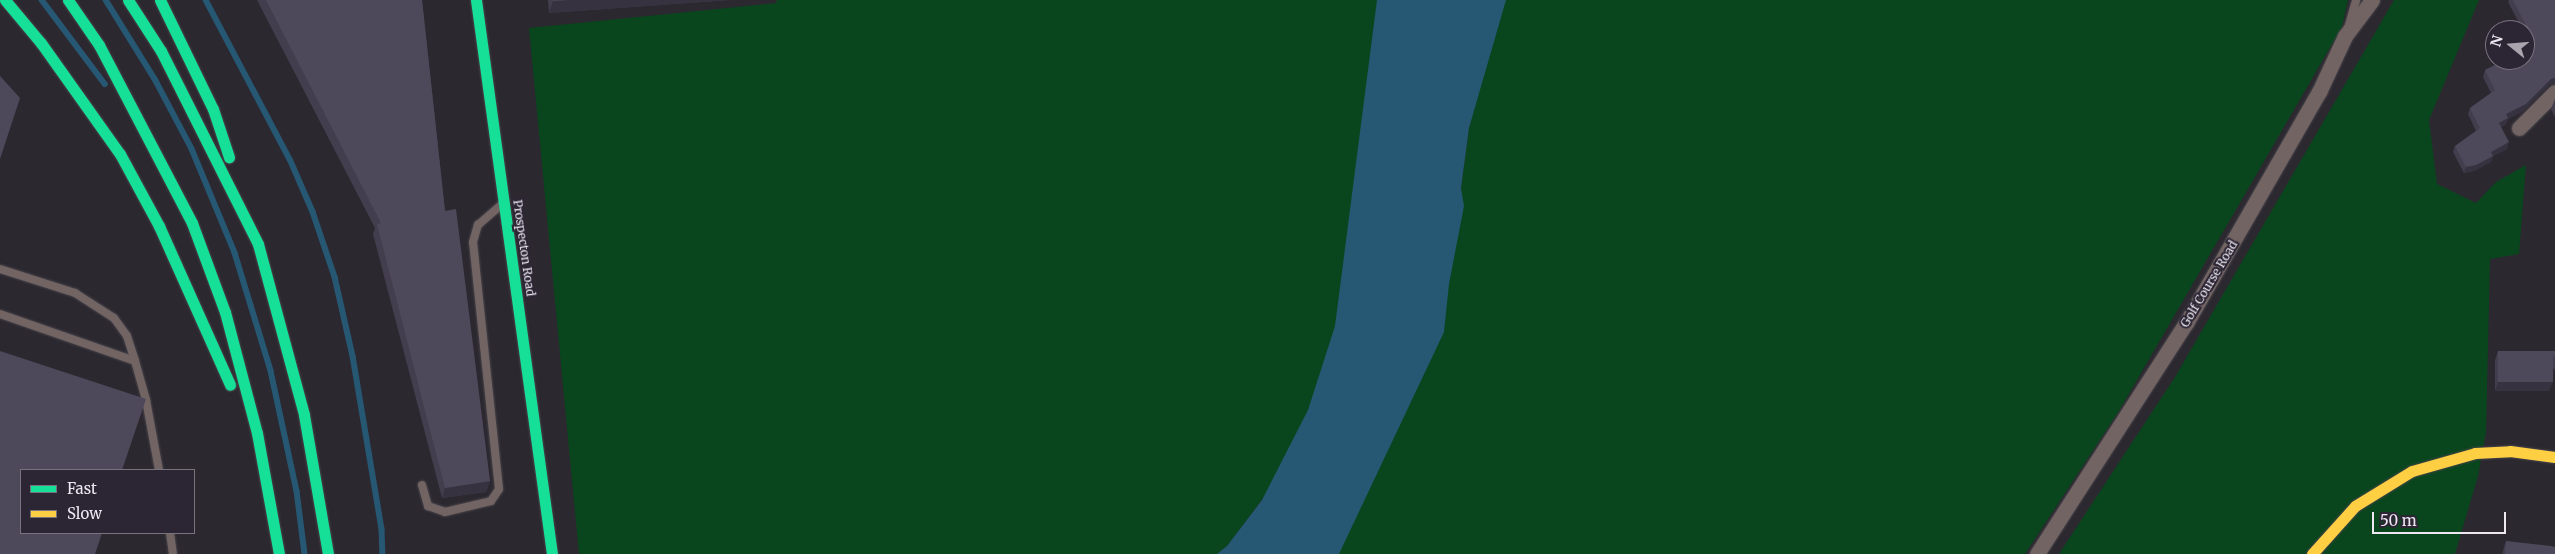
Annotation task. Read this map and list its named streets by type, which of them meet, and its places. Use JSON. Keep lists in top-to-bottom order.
{
  "streets": {
    "main road": ["Prospecton Road"],
    "street": ["Golf Course Road"]
  },
  "legend": ["Fast", "Slow"],
  "scale_bar": "50 m",
  "north": "left"
}
